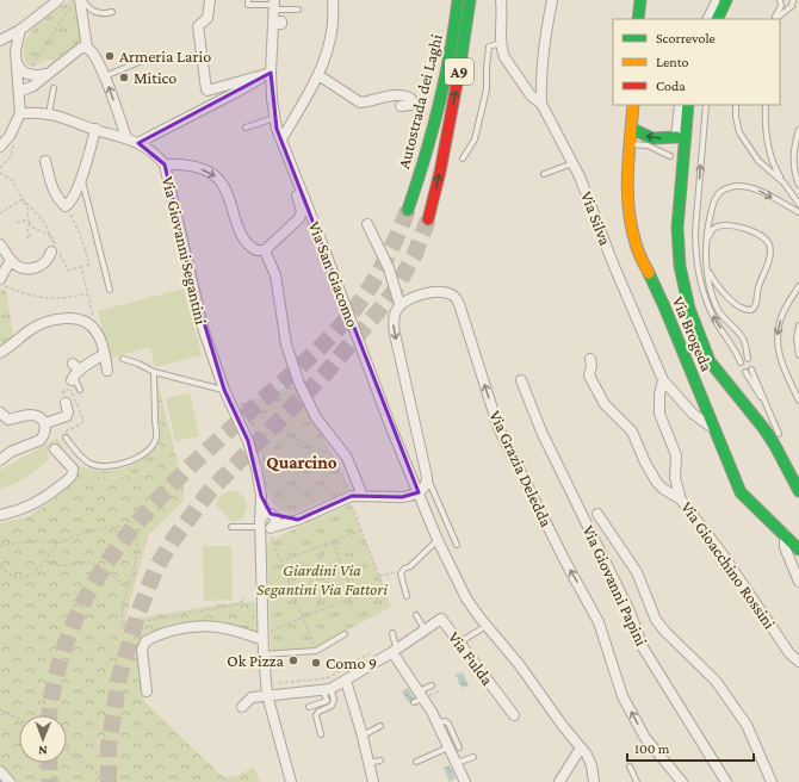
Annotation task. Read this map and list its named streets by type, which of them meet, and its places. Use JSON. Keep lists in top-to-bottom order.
{
  "streets": {
    "main road": ["A9", "Autostrada dei Laghi", "Via Brogeda"],
    "street": [
      "Via Silva",
      "Via Giovanni Segantini",
      "Via San Giacomo",
      "Via Grazia Deledda",
      "Via Gioacchino Rossini",
      "Via Giovanni Papini",
      "Via Fulda"
    ]
  },
  "crossings": [
    ["Via Silva", "Via Brogeda"],
    ["Via Silva", "Via Gioacchino Rossini"],
    ["Via Giovanni Segantini", "Via Fulda"]
  ],
  "districts": ["Quarcino"],
  "parks": ["Giardini Via Segantini Via Fattori"],
  "places": [
    "Armeria Lario",
    "Mitico",
    "Ok Pizza",
    "Como 9"
  ],
  "legend": ["Scorrevole", "Lento", "Coda"],
  "scale_bar": "100 m",
  "north": "bottom"
}
